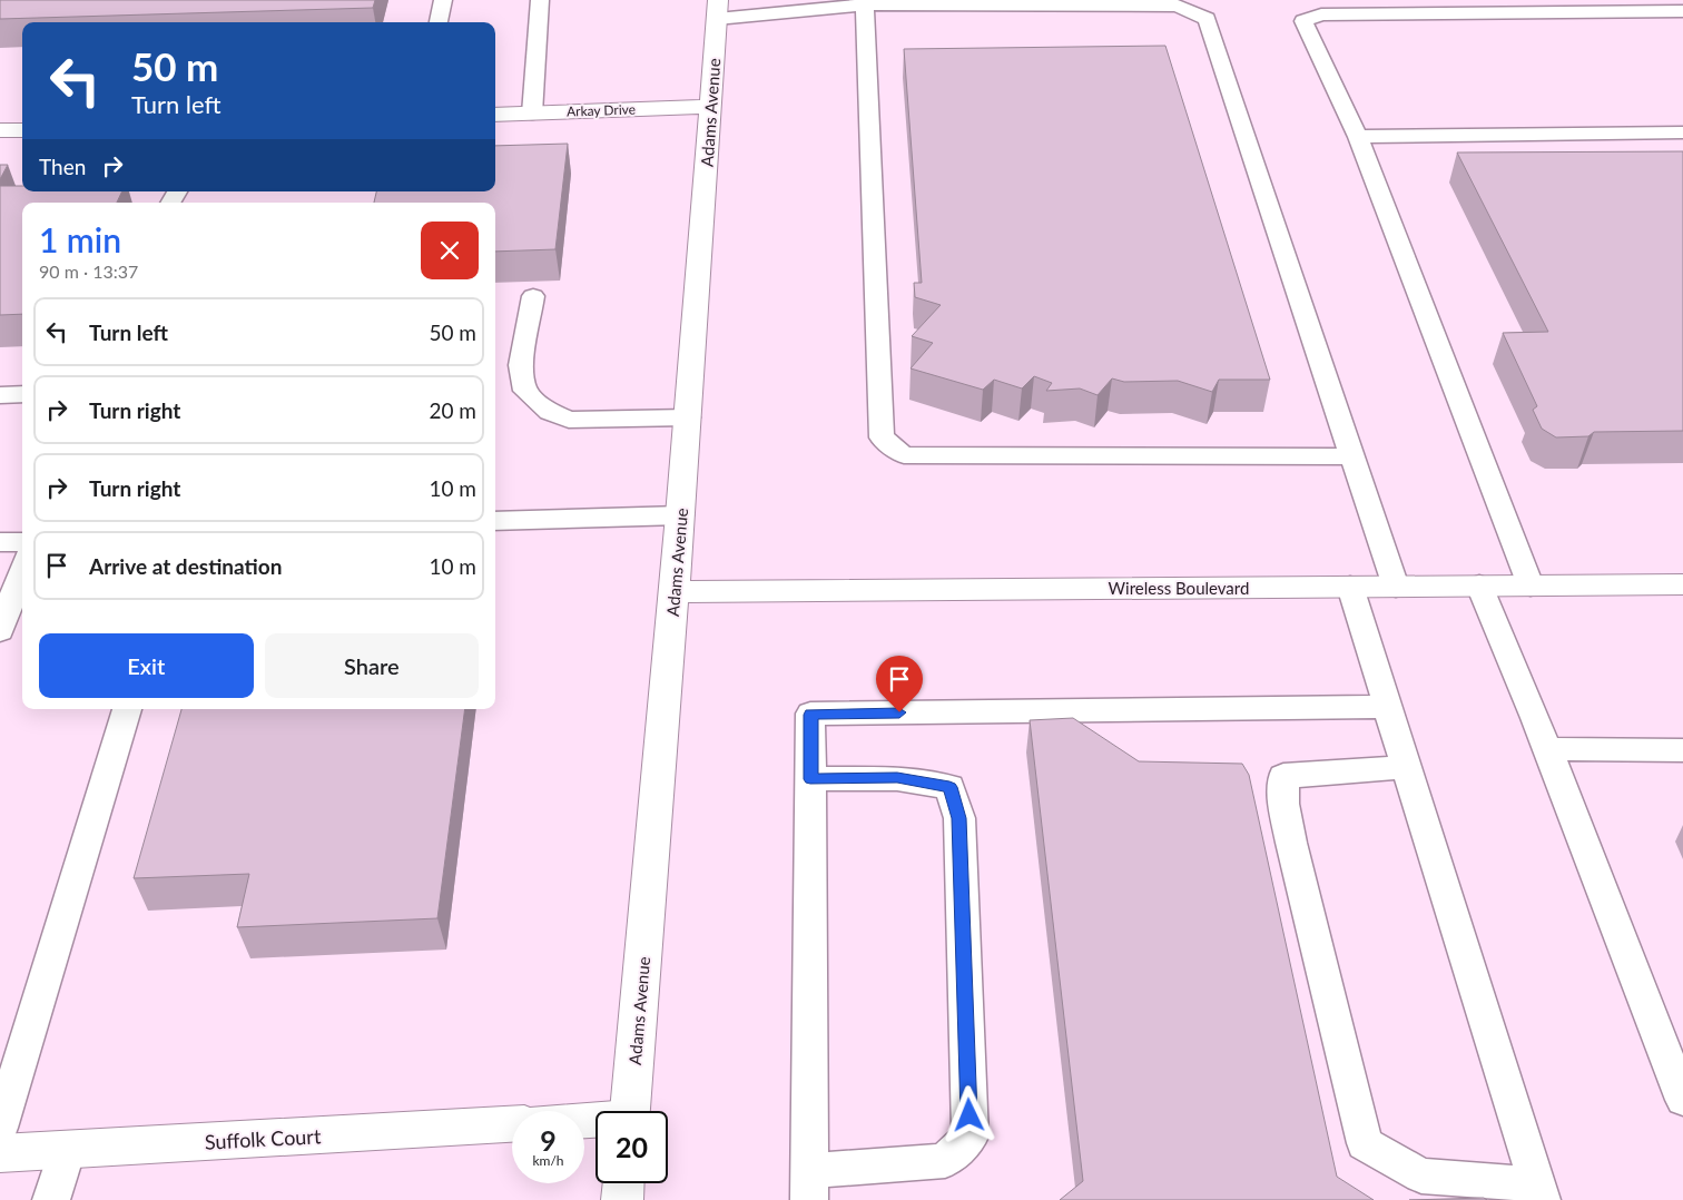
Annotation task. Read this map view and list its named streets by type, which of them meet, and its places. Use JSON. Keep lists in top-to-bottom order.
{
  "streets": {
    "street": [
      "Arkay Drive",
      "Adams Avenue",
      "Wireless Boulevard",
      "Suffolk Court"
    ]
  },
  "crossings": [
    ["Arkay Drive", "Adams Avenue"],
    ["Adams Avenue", "Wireless Boulevard"]
  ],
  "page": {
    "turn": ["50 m", "Turn left"],
    "then": "Then",
    "heading": ["1 min", "90 m · 13:37"],
    "list": [
      {
        "name": "Turn left",
        "value": "50 m"
      },
      {
        "name": "Turn right",
        "value": "20 m"
      },
      {
        "name": "Turn right",
        "value": "10 m"
      },
      {
        "name": "Arrive at destination",
        "value": "10 m"
      }
    ],
    "buttons": ["Exit", "Share"],
    "speed": "9 km/h",
    "limit": "20"
  }
}
